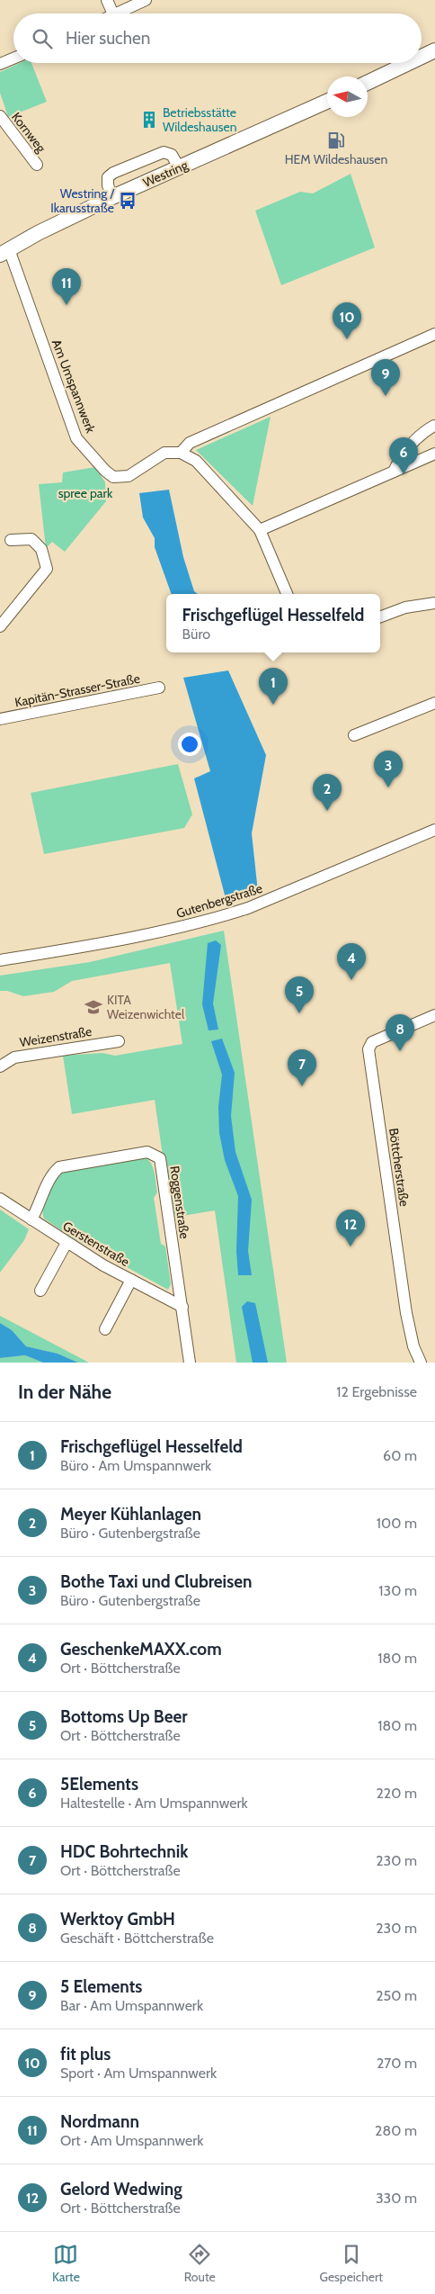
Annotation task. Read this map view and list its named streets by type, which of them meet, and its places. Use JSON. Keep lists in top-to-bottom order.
{
  "streets": {
    "main road": ["Westring"],
    "street": [
      "Kornweg",
      "Am Umspannwerk",
      "Kapitän-Strasser-Straße",
      "Gutenbergstraße",
      "Weizenstraße",
      "Böttcherstraße",
      "Roggenstraße",
      "Gerstenstraße"
    ]
  },
  "crossings": [
    ["Westring", "Am Umspannwerk"],
    ["Roggenstraße", "Gerstenstraße"]
  ],
  "parks": ["spree park"],
  "places": {
    "building": ["Betriebsstätte Wildeshausen"],
    "fuel station": ["HEM Wildeshausen"],
    "bus stop": ["Westring / Ikarusstraße"],
    "school or university": ["KITA Weizenwichtel"]
  },
  "north": "left",
  "page": {
    "search": "Hier suchen",
    "pins": [
      "11",
      "10",
      "9",
      "6",
      "1",
      "3",
      "2",
      "4",
      "5",
      "8",
      "7",
      "12"
    ],
    "popup": ["Frischgeflügel Hesselfeld", "Büro"],
    "heading": ["In der Nähe", "12 Ergebnisse"],
    "list": [
      {
        "mark": "1",
        "name": "Frischgeflügel Hesselfeld",
        "note": "Büro · Am Umspannwerk",
        "value": "60 m"
      },
      {
        "mark": "2",
        "name": "Meyer Kühlanlagen",
        "note": "Büro · Gutenbergstraße",
        "value": "100 m"
      },
      {
        "mark": "3",
        "name": "Bothe Taxi und Clubreisen",
        "note": "Büro · Gutenbergstraße",
        "value": "130 m"
      },
      {
        "mark": "4",
        "name": "GeschenkeMAXX.com",
        "note": "Ort · Böttcherstraße",
        "value": "180 m"
      },
      {
        "mark": "5",
        "name": "Bottoms Up Beer",
        "note": "Ort · Böttcherstraße",
        "value": "180 m"
      },
      {
        "mark": "6",
        "name": "5Elements",
        "note": "Haltestelle · Am Umspannwerk",
        "value": "220 m"
      },
      {
        "mark": "7",
        "name": "HDC Bohrtechnik",
        "note": "Ort · Böttcherstraße",
        "value": "230 m"
      },
      {
        "mark": "8",
        "name": "Werktoy GmbH",
        "note": "Geschäft · Böttcherstraße",
        "value": "230 m"
      },
      {
        "mark": "9",
        "name": "5 Elements",
        "note": "Bar · Am Umspannwerk",
        "value": "250 m"
      },
      {
        "mark": "10",
        "name": "fit plus",
        "note": "Sport · Am Umspannwerk",
        "value": "270 m"
      },
      {
        "mark": "11",
        "name": "Nordmann",
        "note": "Ort · Am Umspannwerk",
        "value": "280 m"
      },
      {
        "mark": "12",
        "name": "Gelord Wedwing",
        "note": "Ort · Böttcherstraße",
        "value": "330 m"
      }
    ],
    "nav": ["Karte", "Route", "Gespeichert"]
  }
}
